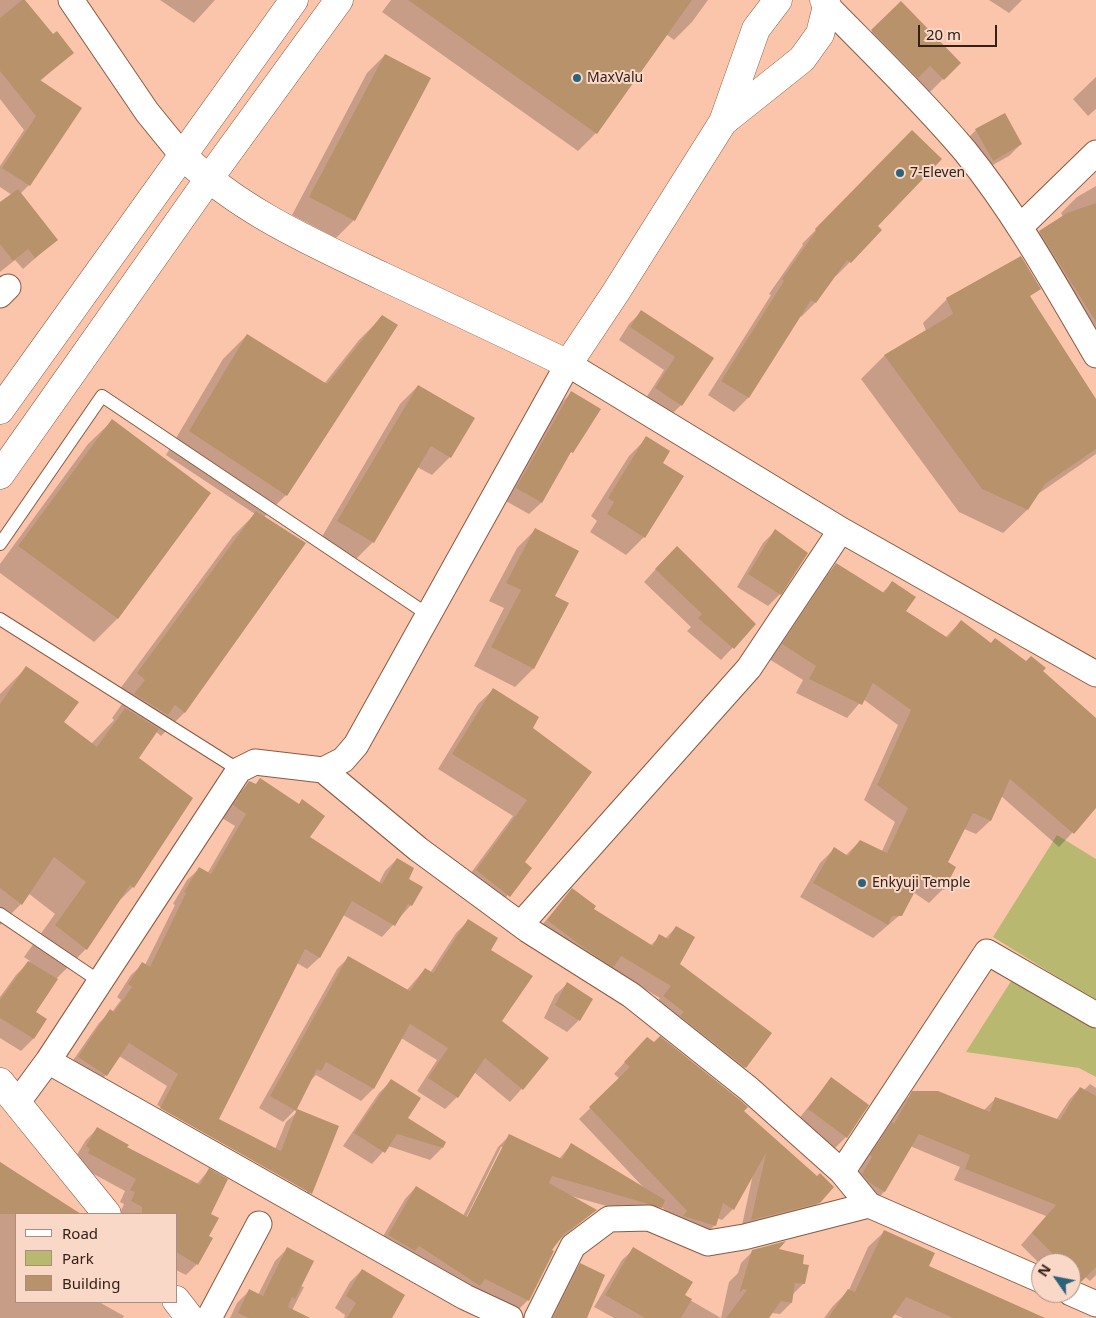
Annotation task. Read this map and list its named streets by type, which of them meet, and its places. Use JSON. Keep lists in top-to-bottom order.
{
  "places": ["MaxValu", "7-Eleven", "Enkyuji Temple"],
  "legend": ["Road", "Park", "Building"],
  "scale_bar": "20 m",
  "north": "top left"
}
